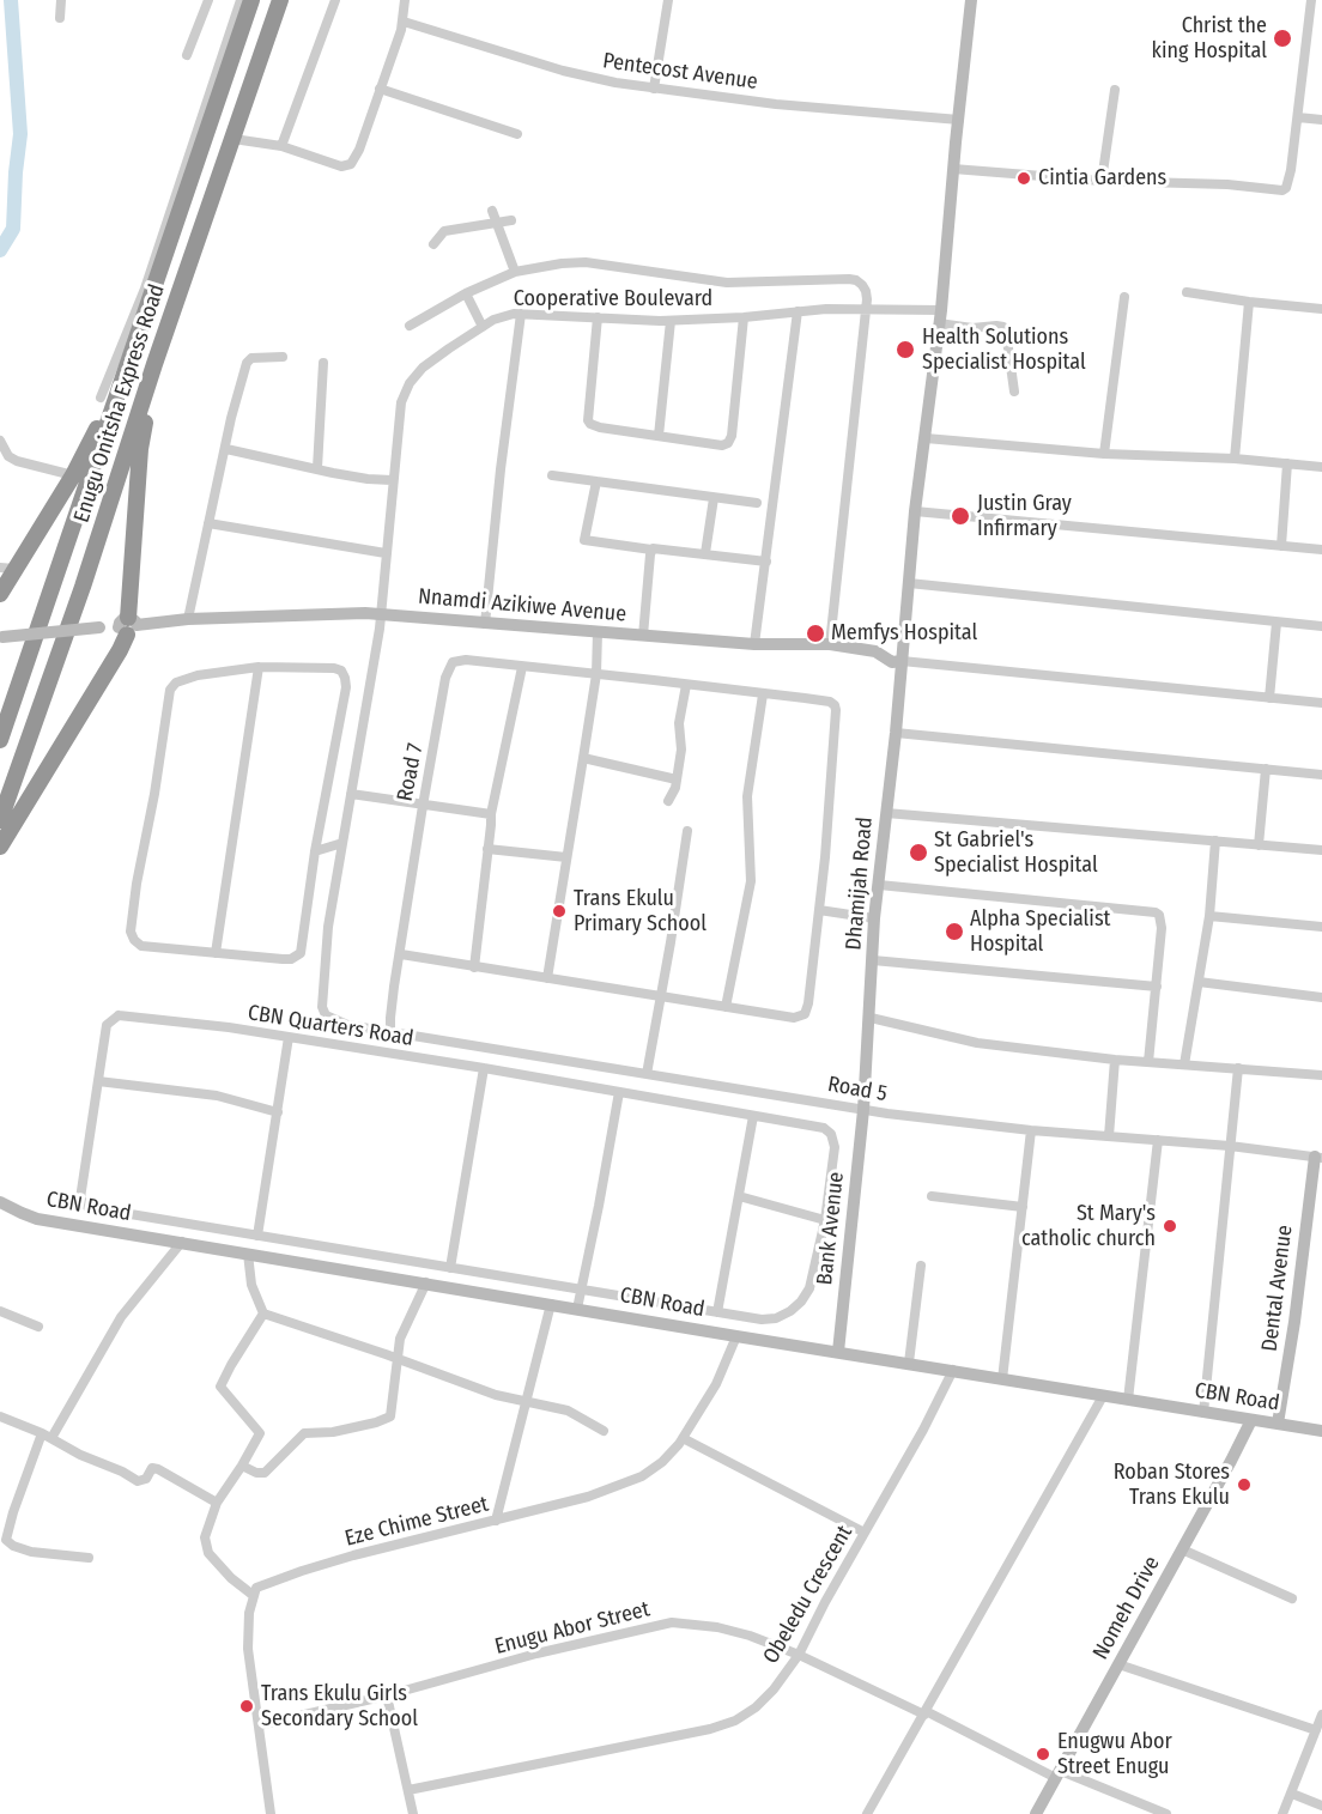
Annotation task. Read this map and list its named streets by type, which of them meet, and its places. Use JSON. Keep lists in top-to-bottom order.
{
  "streets": {
    "highway": ["Enugu Onitsha Express Road"],
    "main road": [
      "Nnamdi Azikiwe Avenue",
      "Dhamijah Road",
      "CBN Road",
      "Bank Avenue",
      "Dental Avenue",
      "Nomeh Drive"
    ],
    "street": [
      "Pentecost Avenue",
      "Cooperative Boulevard",
      "Road 7",
      "CBN Quarters Road",
      "Road 5",
      "Eze Chime Street",
      "Obeledu Crescent",
      "Enugu Abor Street"
    ]
  },
  "crossings": [
    ["Pentecost Avenue", "Dhamijah Road"],
    ["Cooperative Boulevard", "Nnamdi Azikiwe Avenue"],
    ["Cooperative Boulevard", "Dhamijah Road"],
    ["Cooperative Boulevard", "Road 5"],
    ["Nnamdi Azikiwe Avenue", "Dhamijah Road"],
    ["Road 7", "Road 5"],
    ["Dhamijah Road", "Road 5"],
    ["Dhamijah Road", "Bank Avenue"],
    ["Road 5", "Bank Avenue"],
    ["Road 5", "Dental Avenue"],
    ["CBN Road", "Bank Avenue"],
    ["CBN Road", "Dental Avenue"],
    ["CBN Road", "Eze Chime Street"],
    ["CBN Road", "Obeledu Crescent"],
    ["CBN Road", "Nomeh Drive"],
    ["Obeledu Crescent", "Enugu Abor Street"],
    ["Nomeh Drive", "Enugu Abor Street"]
  ],
  "places": [
    "Christ the king Hospital",
    "Cintia Gardens",
    "Health Solutions Specialist Hospital",
    "Justin Gray Infirmary",
    "Memfys Hospital",
    "St Gabriel's Specialist Hospital",
    "Trans Ekulu Primary School",
    "Alpha Specialist Hospital",
    "St Mary's catholic church",
    "Roban Stores Trans Ekulu",
    "Trans Ekulu Girls Secondary School",
    "Enugwu Abor Street Enugu"
  ]
}
